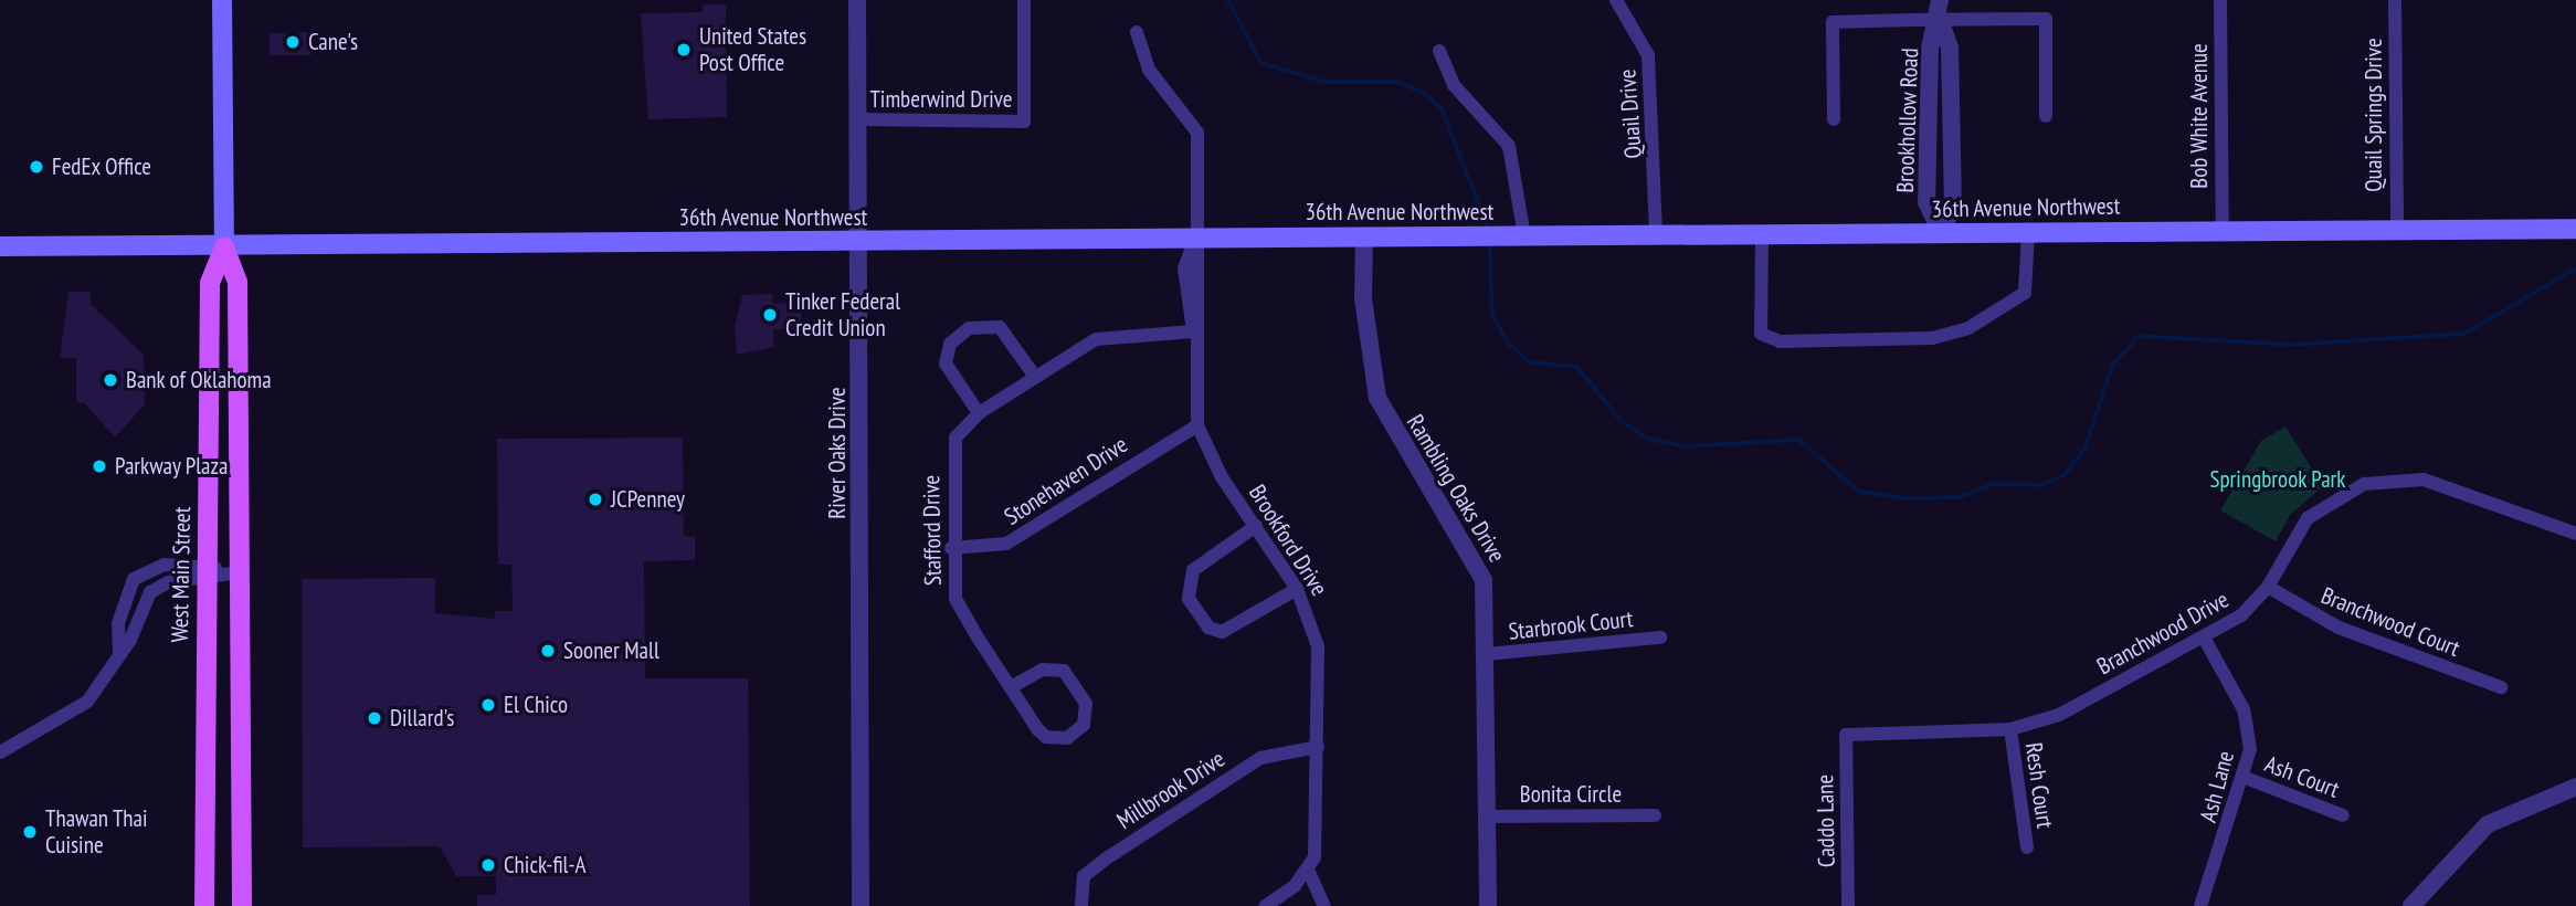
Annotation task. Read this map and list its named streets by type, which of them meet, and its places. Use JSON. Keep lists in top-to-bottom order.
{
  "streets": {
    "main road": ["36th Avenue Northwest", "West Main Street"],
    "street": [
      "Timberwind Drive",
      "Quail Drive",
      "Quail Springs Drive",
      "Bob White Avenue",
      "Brookhollow Road",
      "River Oaks Drive",
      "Stonehaven Drive",
      "Rambling Oaks Drive",
      "Stafford Drive",
      "Brookford Drive",
      "Branchwood Court",
      "Starbrook Court",
      "Branchwood Drive",
      "Ash Court",
      "Resh Court",
      "Ash Lane",
      "Millbrook Drive",
      "Bonita Circle",
      "Caddo Lane"
    ]
  },
  "crossings": [
    ["Timberwind Drive", "River Oaks Drive"],
    ["Quail Drive", "36th Avenue Northwest"],
    ["Quail Springs Drive", "36th Avenue Northwest"],
    ["Bob White Avenue", "36th Avenue Northwest"],
    ["Brookhollow Road", "36th Avenue Northwest"],
    ["36th Avenue Northwest", "River Oaks Drive"],
    ["36th Avenue Northwest", "Rambling Oaks Drive"],
    ["36th Avenue Northwest", "Brookford Drive"],
    ["36th Avenue Northwest", "West Main Street"],
    ["Stonehaven Drive", "Stafford Drive"],
    ["Stonehaven Drive", "Brookford Drive"],
    ["Rambling Oaks Drive", "Starbrook Court"],
    ["Rambling Oaks Drive", "Bonita Circle"],
    ["Stafford Drive", "Brookford Drive"],
    ["Brookford Drive", "Millbrook Drive"],
    ["Branchwood Court", "Branchwood Drive"],
    ["Branchwood Drive", "Resh Court"],
    ["Branchwood Drive", "Ash Lane"],
    ["Branchwood Drive", "Caddo Lane"],
    ["Ash Court", "Ash Lane"]
  ],
  "parks": ["Springbrook Park"],
  "places": [
    "Cane's",
    "United States Post Office",
    "FedEx Office",
    "Tinker Federal Credit Union",
    "Bank of Oklahoma",
    "Parkway Plaza",
    "JCPenney",
    "Sooner Mall",
    "El Chico",
    "Dillard's",
    "Thawan Thai Cuisine",
    "Chick-fil-A"
  ]
}
